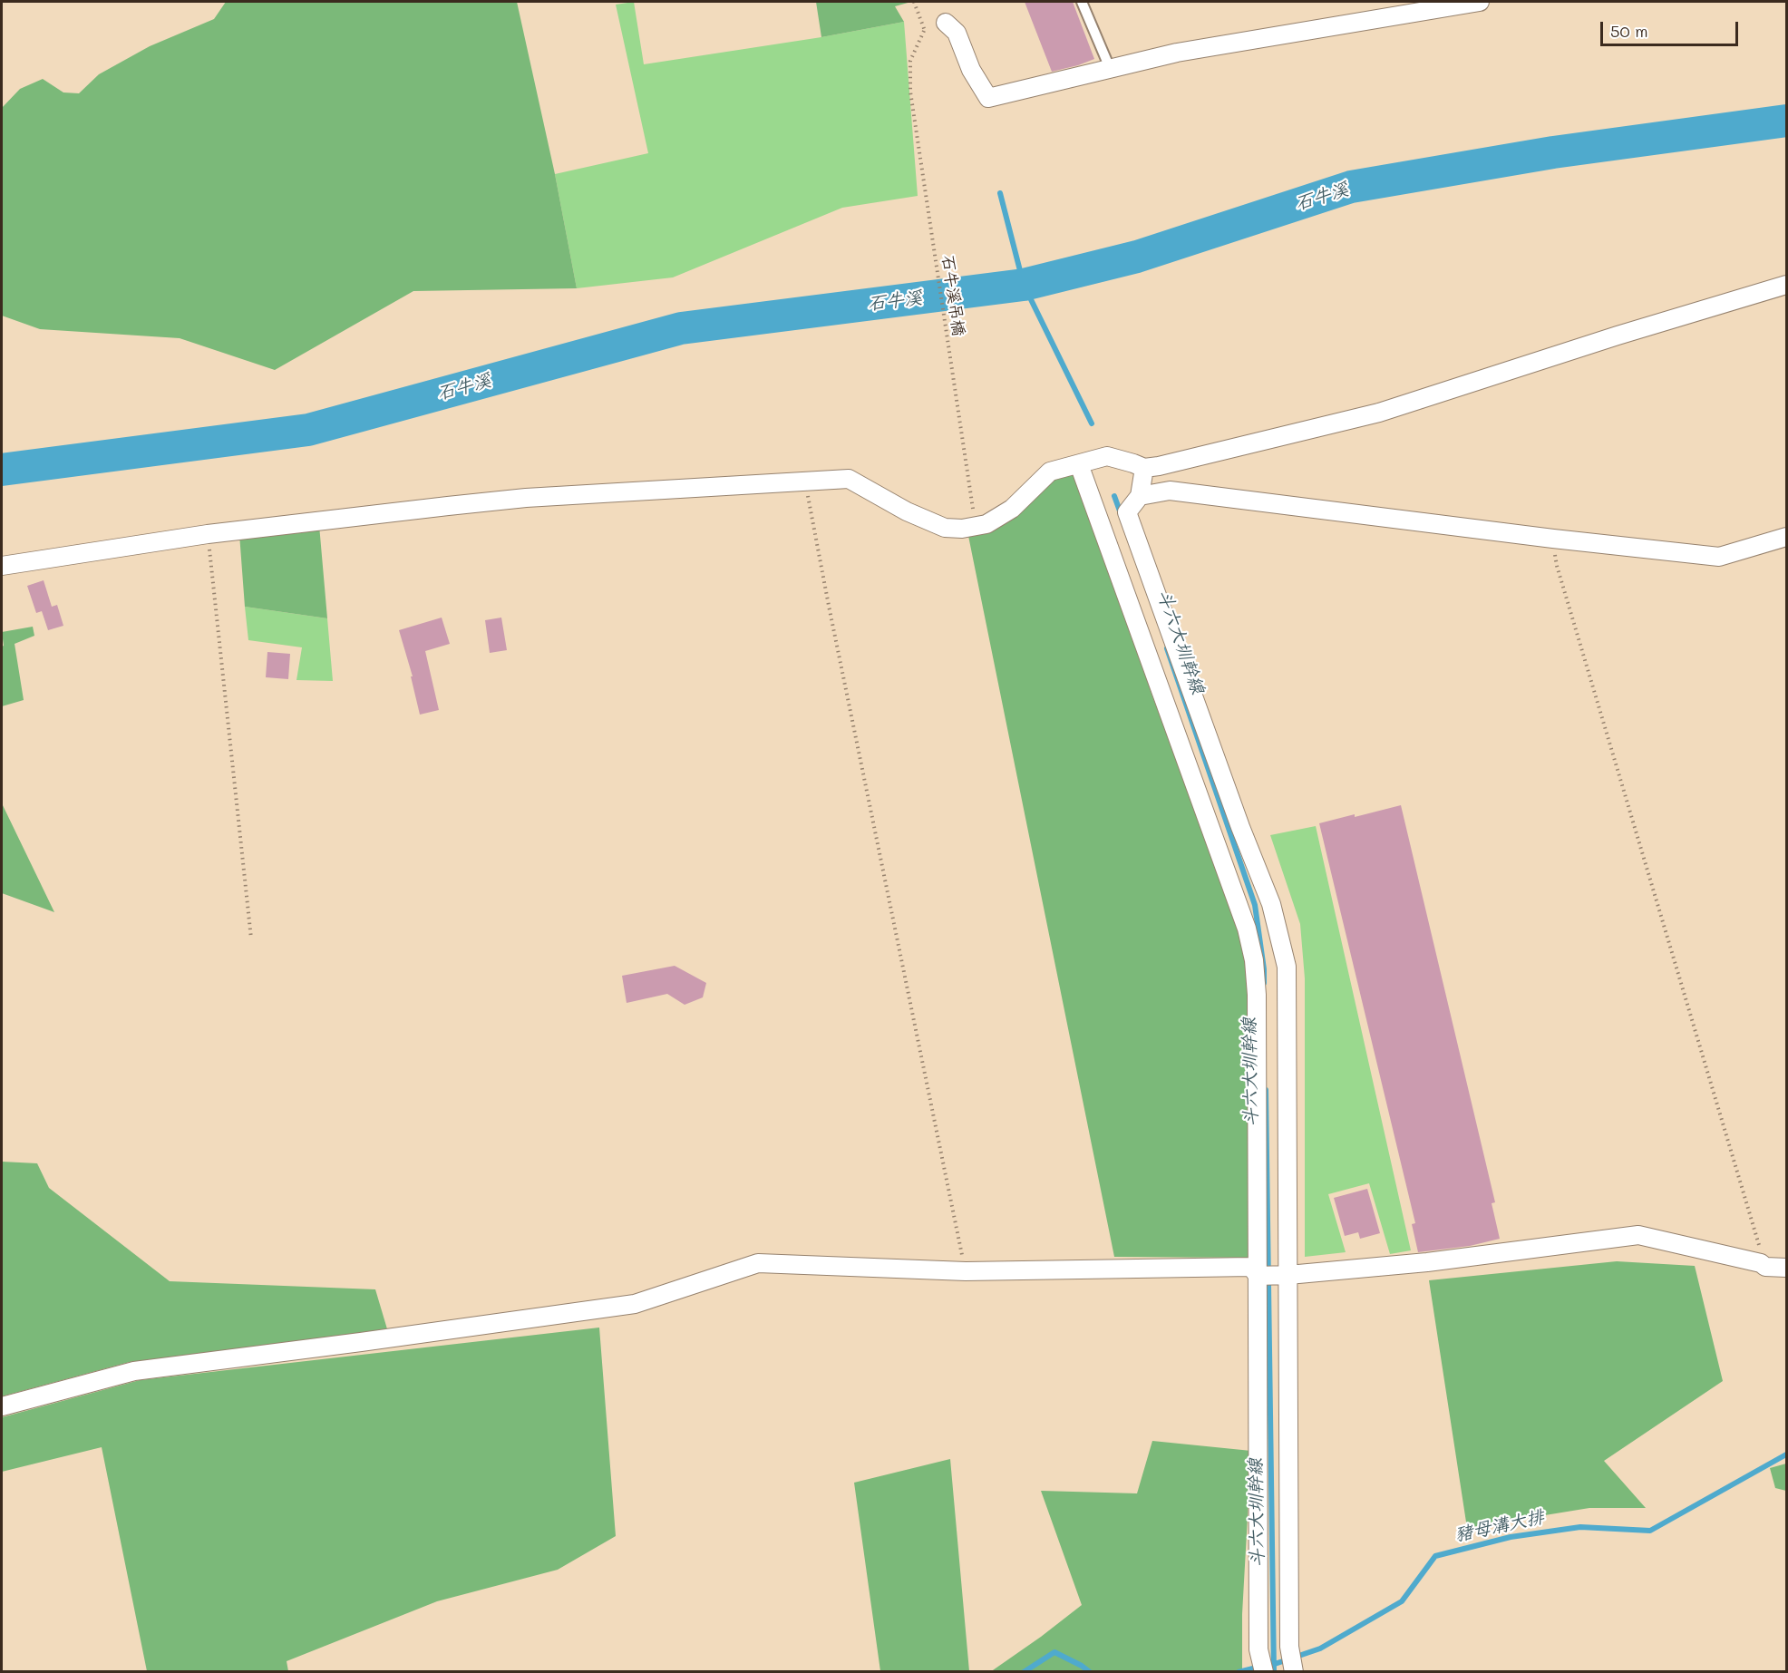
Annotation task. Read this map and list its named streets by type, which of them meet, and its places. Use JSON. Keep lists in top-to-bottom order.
{
  "streets": {
    "path": ["石牛溪吊橋"]
  },
  "water": ["石牛溪", "斗六大圳幹線", "豬母溝大排"],
  "scale_bar": "50 m"
}
